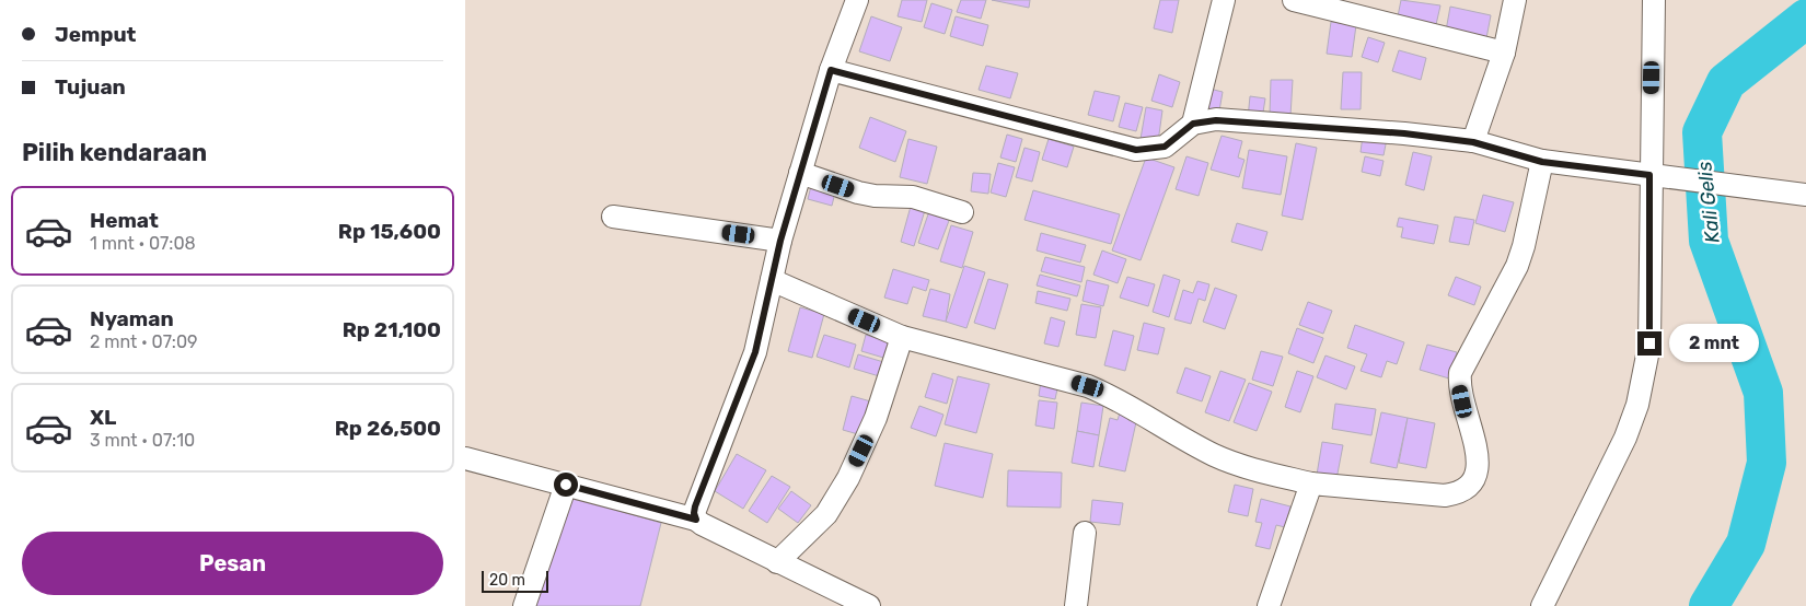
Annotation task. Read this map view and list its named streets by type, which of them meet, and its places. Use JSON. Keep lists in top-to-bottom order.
{
  "water": ["Kali Gelis"],
  "scale_bar": "20 m",
  "page": {
    "banner": ["Jemput", "Tujuan"],
    "heading": "Pilih kendaraan",
    "list": [
      {
        "name": "Hemat",
        "note": "1 mnt · 07:08",
        "value": "Rp 15,600"
      },
      {
        "name": "Nyaman",
        "note": "2 mnt · 07:09",
        "value": "Rp 21,100"
      },
      {
        "name": "XL",
        "note": "3 mnt · 07:10",
        "value": "Rp 26,500"
      }
    ],
    "bubble": "2 mnt",
    "buttons": "Pesan",
    "scale": "20 m"
  }
}
